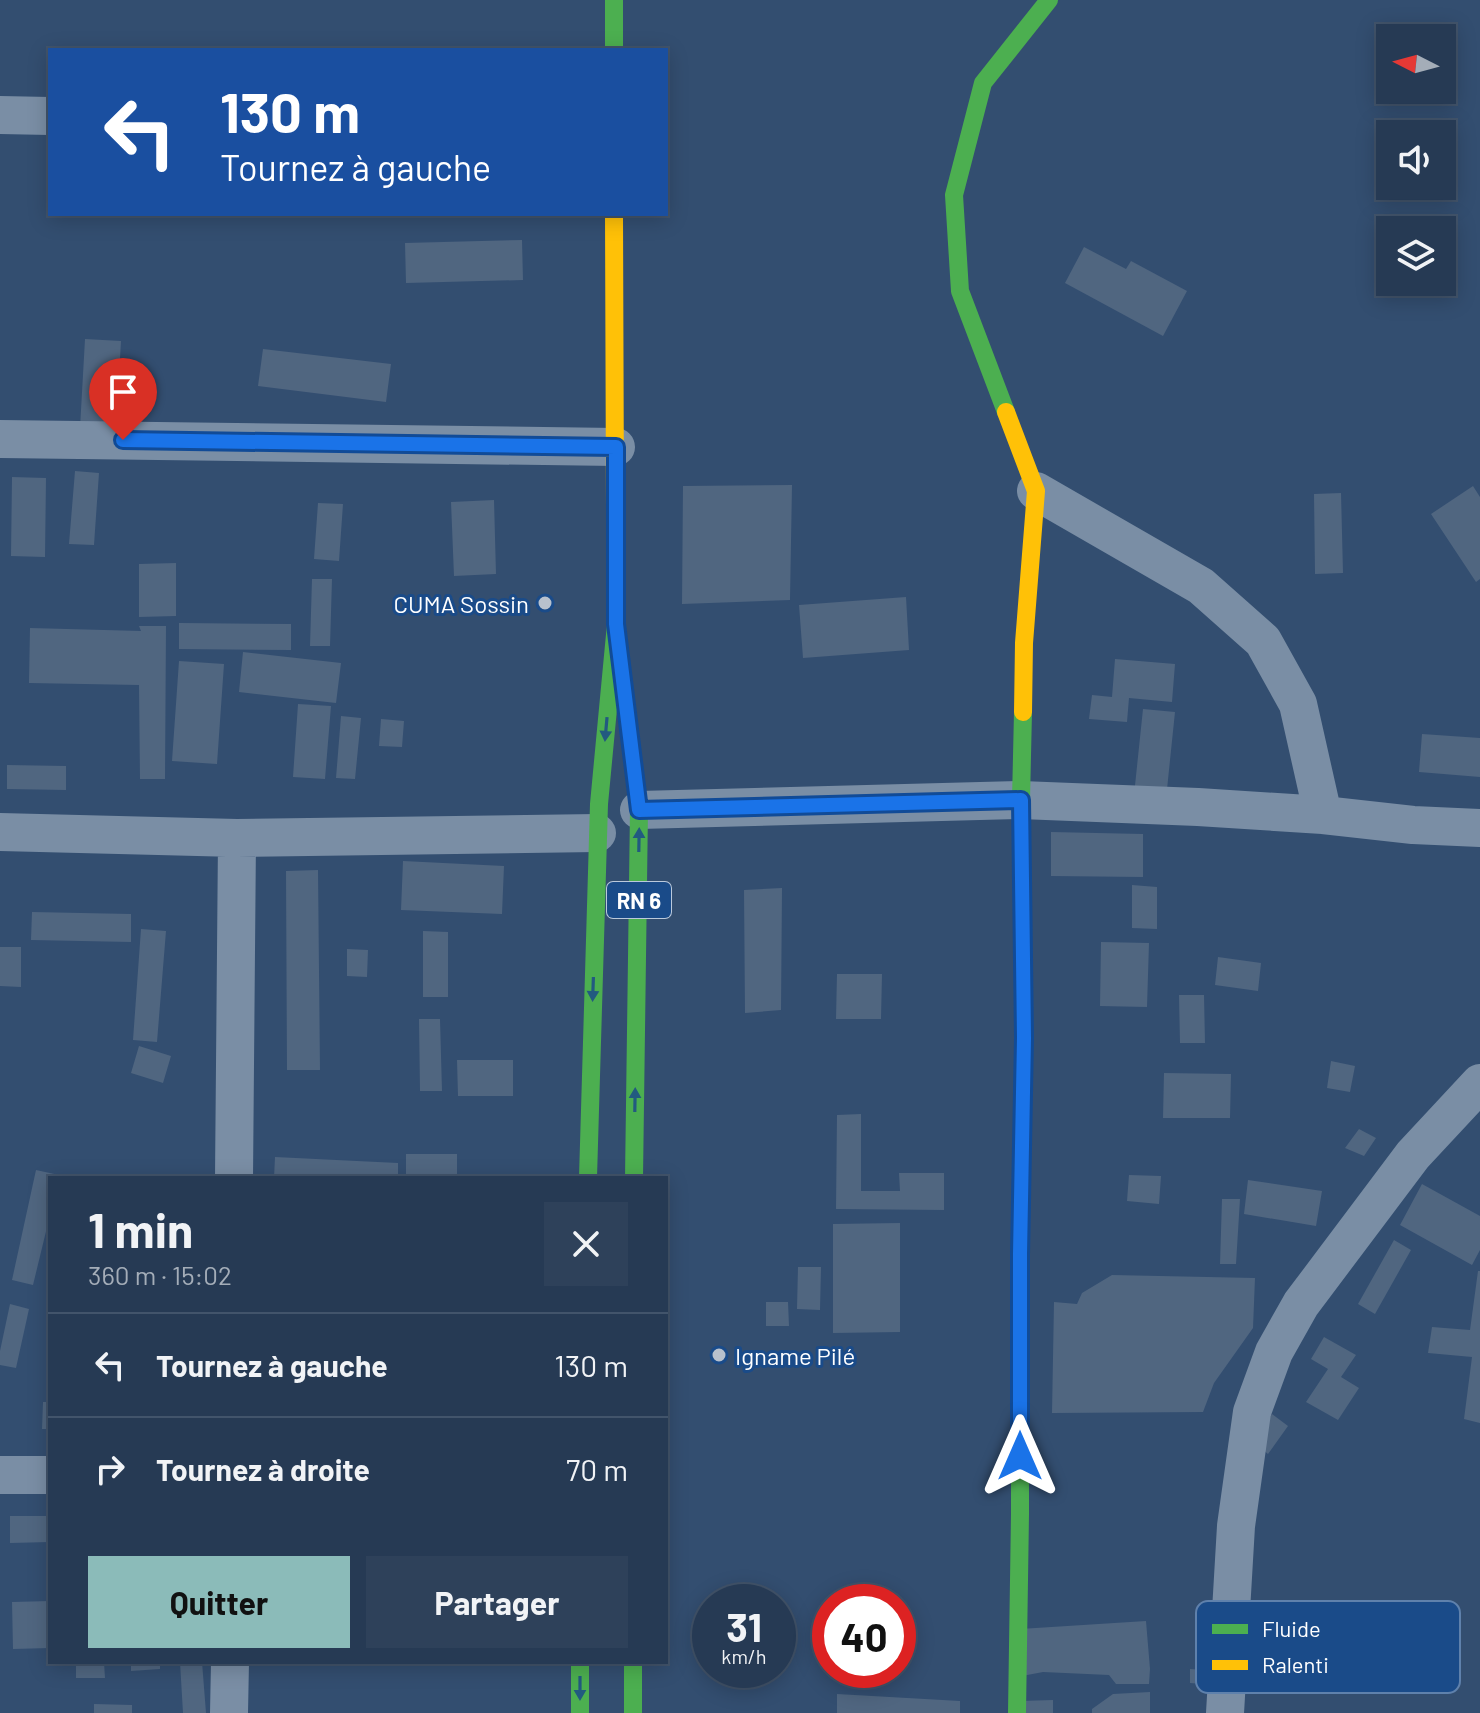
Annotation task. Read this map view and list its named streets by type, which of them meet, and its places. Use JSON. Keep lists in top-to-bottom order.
{
  "streets": {
    "street": ["RN 6"]
  },
  "places": ["CUMA Sossin", "Igname Pilé"],
  "legend": ["Fluide", "Ralenti"],
  "north": "left",
  "page": {
    "turn": ["130 m", "Tournez à gauche"],
    "heading": ["1 min", "360 m · 15:02"],
    "list": [
      {
        "name": "Tournez à gauche",
        "value": "130 m"
      },
      {
        "name": "Tournez à droite",
        "value": "70 m"
      }
    ],
    "buttons": ["Quitter", "Partager"],
    "speed": "31 km/h",
    "limit": "40"
  }
}
